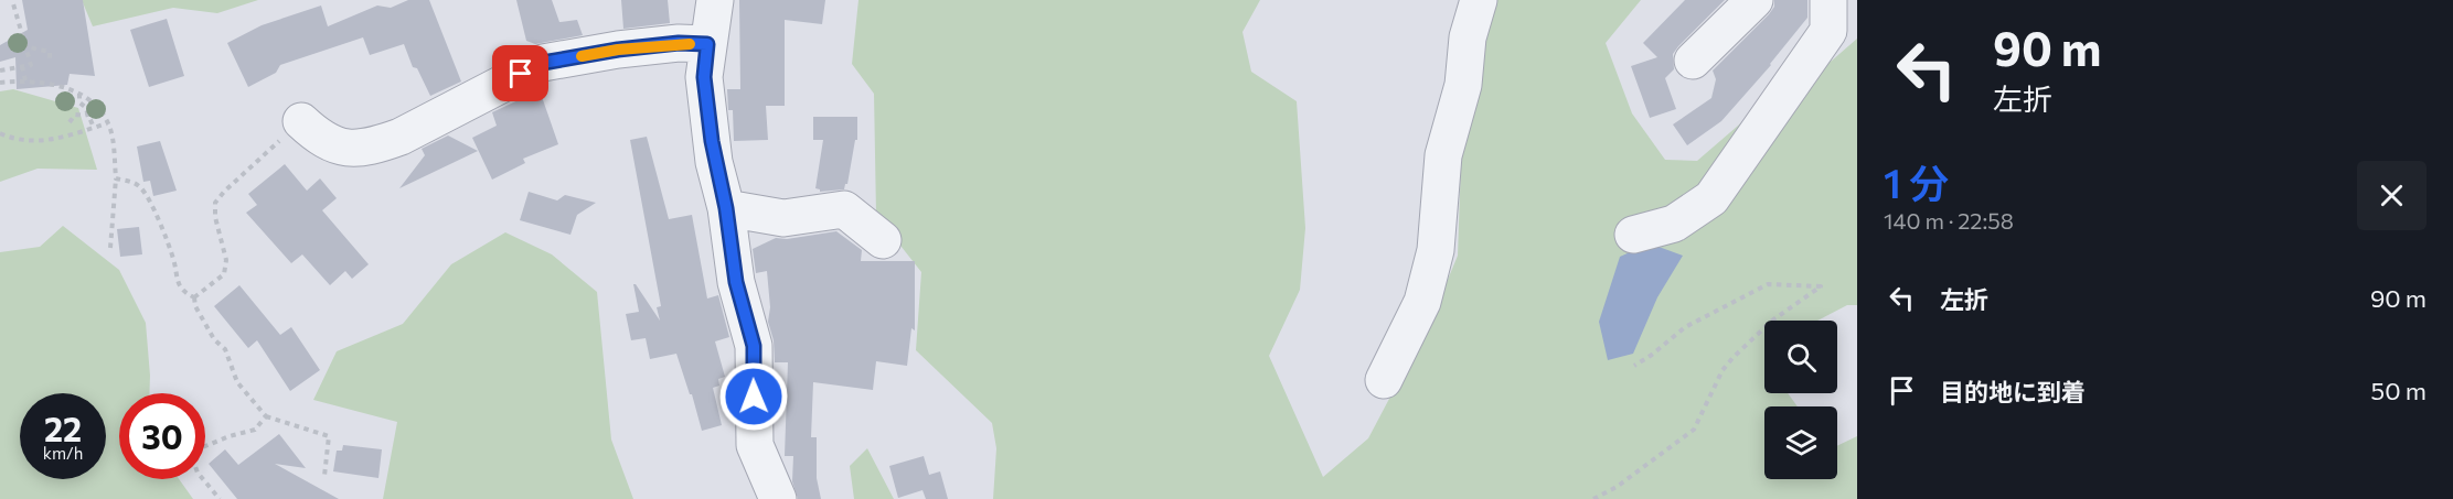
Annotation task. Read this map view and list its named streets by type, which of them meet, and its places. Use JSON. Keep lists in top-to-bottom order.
{
  "page": {
    "turn": ["90 m", "左折"],
    "heading": ["1 分", "140 m · 22:58"],
    "list": [
      {
        "name": "左折",
        "value": "90 m"
      },
      {
        "name": "目的地に到着",
        "value": "50 m"
      }
    ],
    "speed": "22 km/h",
    "limit": "30"
  }
}
